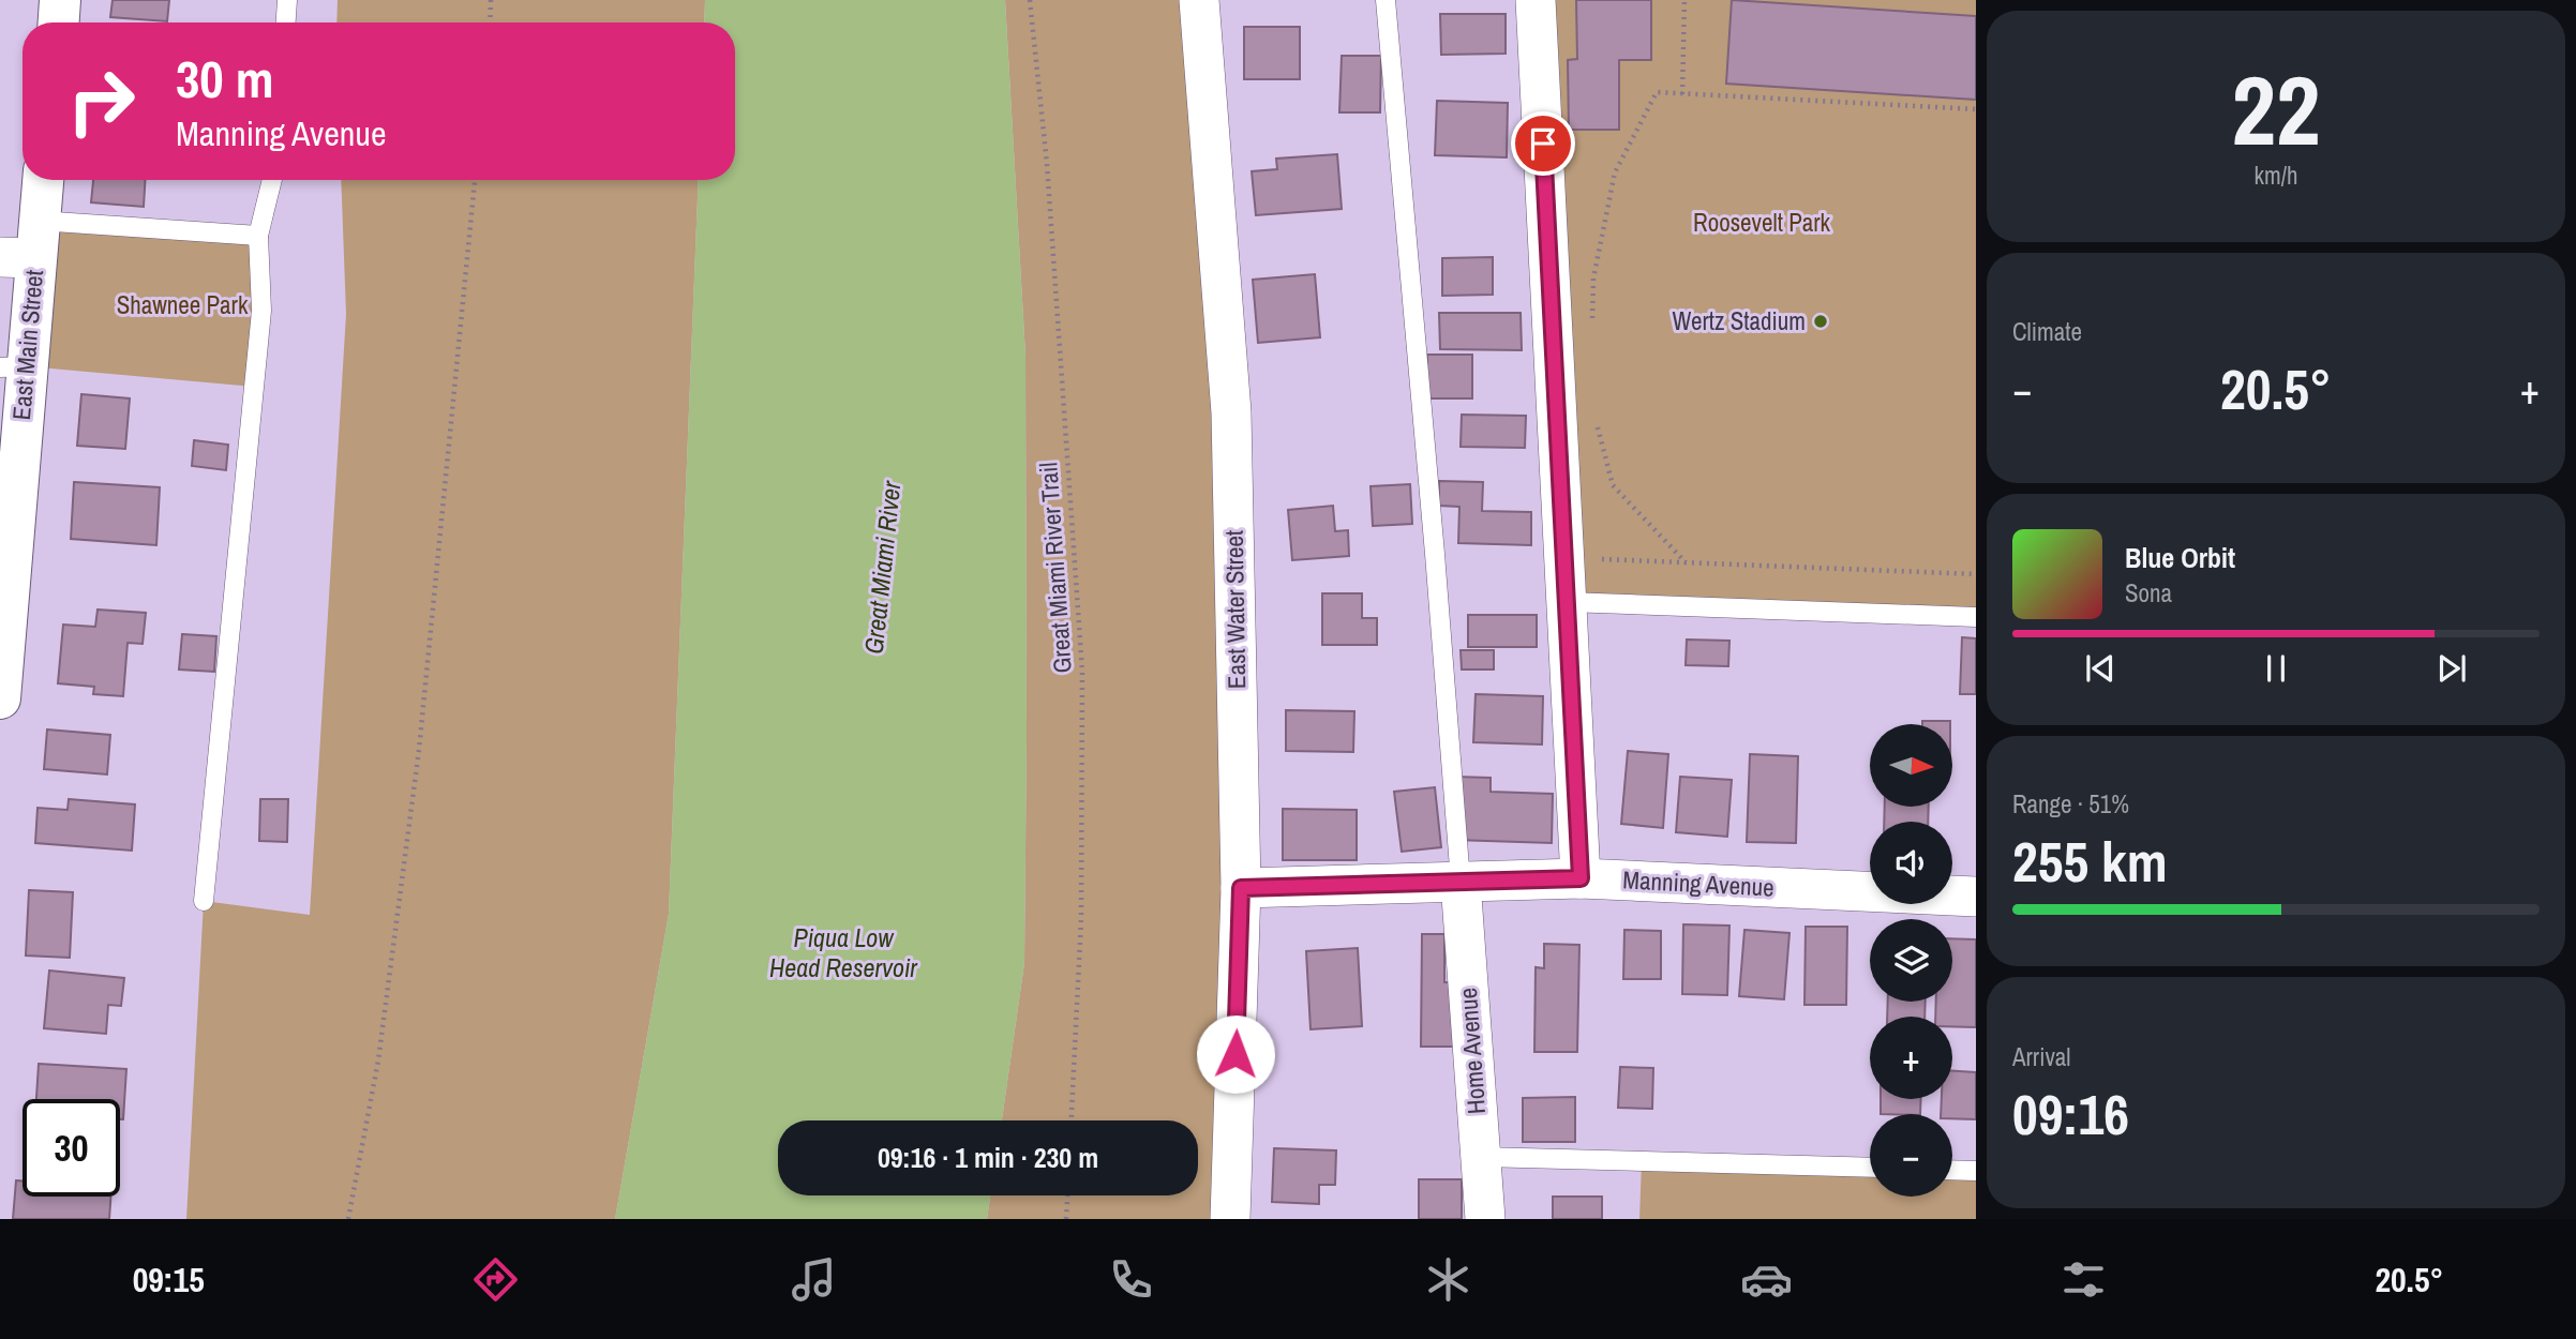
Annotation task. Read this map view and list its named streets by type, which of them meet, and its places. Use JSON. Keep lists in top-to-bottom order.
{
  "streets": {
    "street": [
      "East Main Street",
      "East Water Street",
      "Manning Avenue",
      "Home Avenue"
    ],
    "path": ["Great Miami River Trail"]
  },
  "crossings": [
    ["East Water Street", "Manning Avenue"],
    ["Manning Avenue", "Home Avenue"]
  ],
  "water": ["Great Miami River", "Piqua Low Head Reservoir"],
  "parks": ["Roosevelt Park", "Shawnee Park"],
  "places": ["Wertz Stadium"],
  "north": "right",
  "page": {
    "tile": [
      ["22", "km/h"],
      "Climate",
      ["Range · 51%", "255 km"],
      ["Arrival", "09:16"]
    ],
    "turn": ["30 m", "Manning Avenue"],
    "heat": ["−", "20.5°", "+"],
    "song": ["Blue Orbit", "Sona"],
    "map_buttons": ["+", "−"],
    "limit": "30",
    "trip": "09:16 · 1 min · 230 m",
    "tabs": ["09:15", "20.5°"]
  }
}
